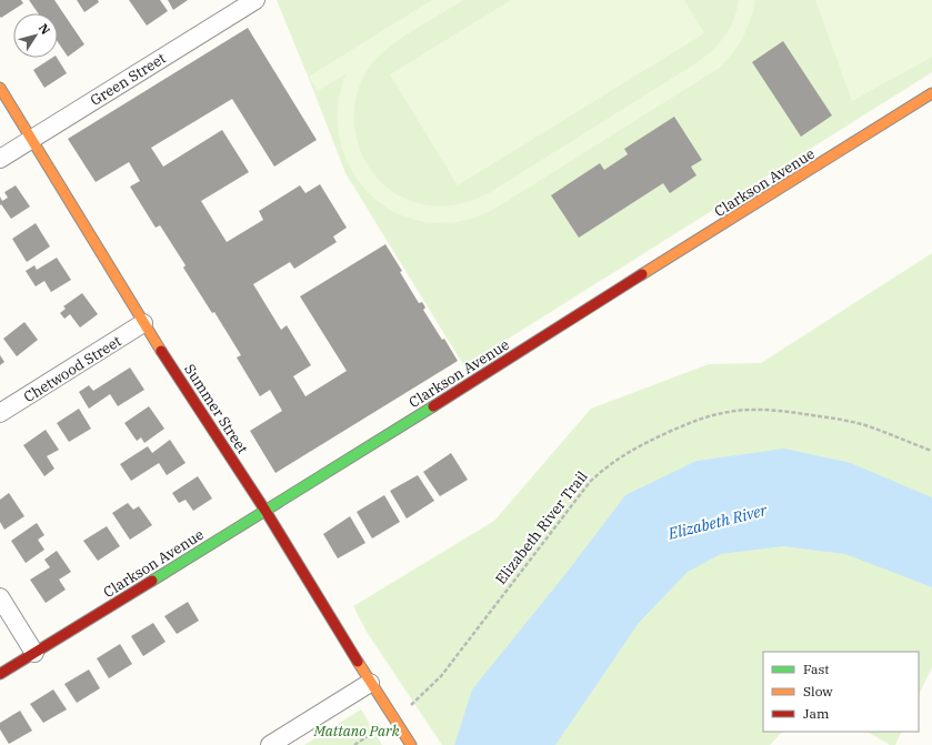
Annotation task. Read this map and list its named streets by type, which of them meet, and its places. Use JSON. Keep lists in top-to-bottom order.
{
  "streets": {
    "street": [
      "Green Street",
      "Clarkson Avenue",
      "Chetwood Street",
      "Summer Street"
    ],
    "path": ["Elizabeth River Trail"]
  },
  "crossings": [
    ["Green Street", "Summer Street"],
    ["Clarkson Avenue", "Summer Street"],
    ["Chetwood Street", "Summer Street"]
  ],
  "water": ["Elizabeth River"],
  "parks": ["Mattano Park"],
  "legend": ["Fast", "Slow", "Jam"],
  "north": "top right"
}
